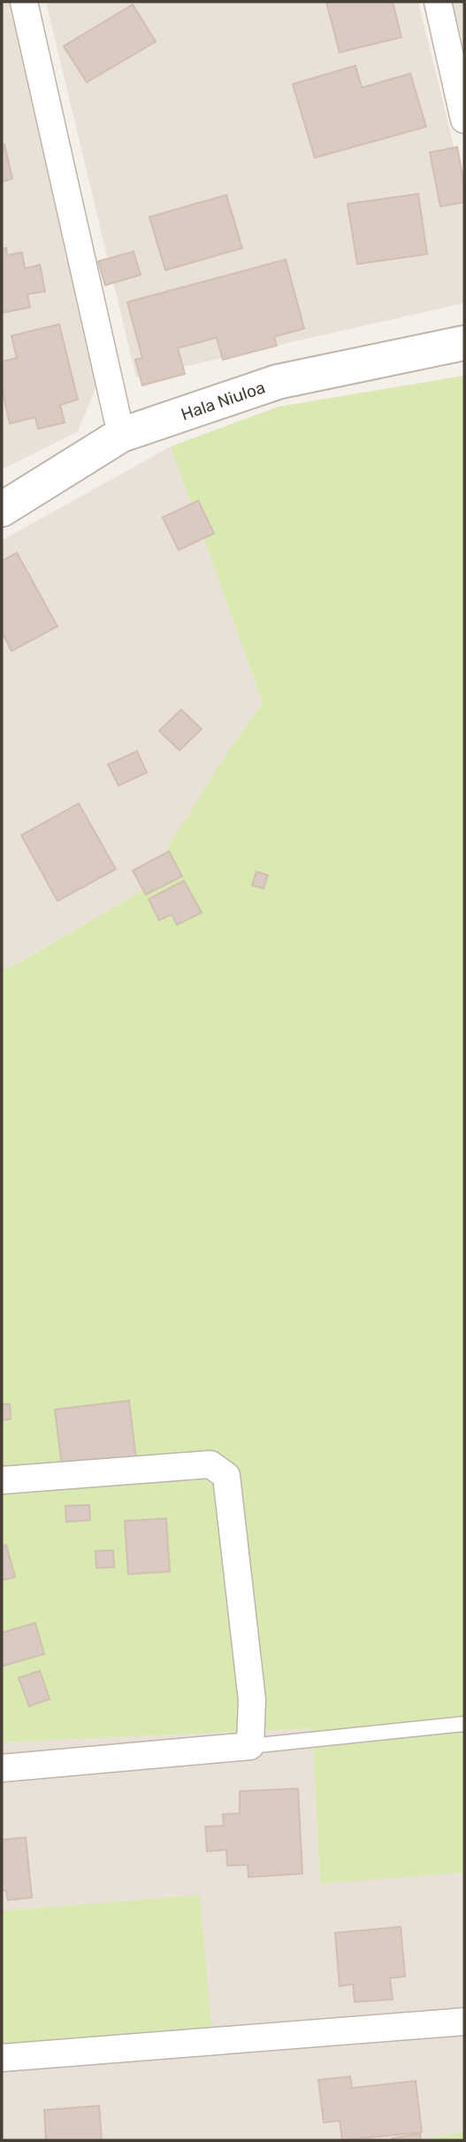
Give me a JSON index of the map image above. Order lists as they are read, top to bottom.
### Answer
{
  "streets": {
    "street": ["Hala Niuloa"]
  }
}
